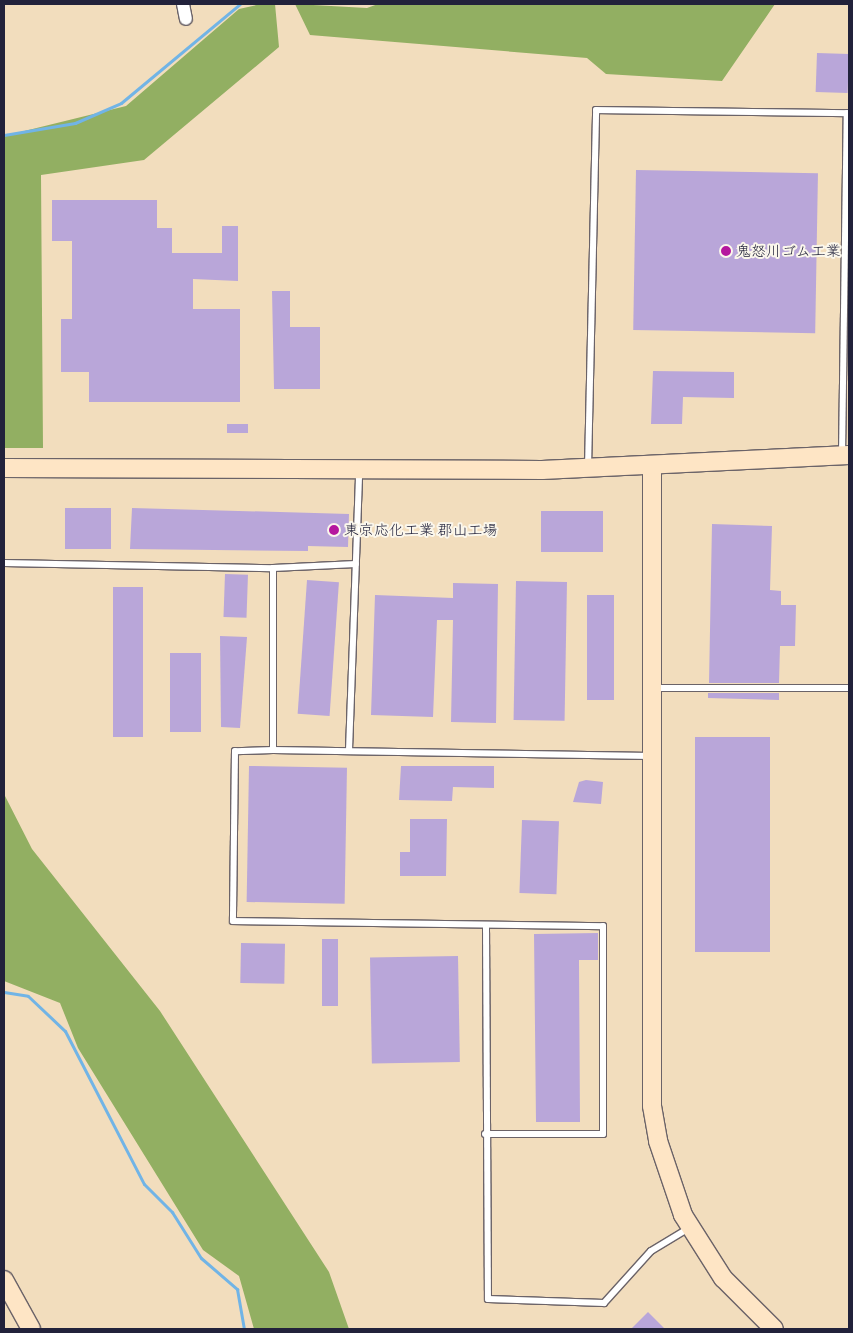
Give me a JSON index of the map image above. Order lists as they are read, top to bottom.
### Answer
{
  "places": ["鬼怒川ゴム工業", "東京応化工業 郡山工場"]
}
